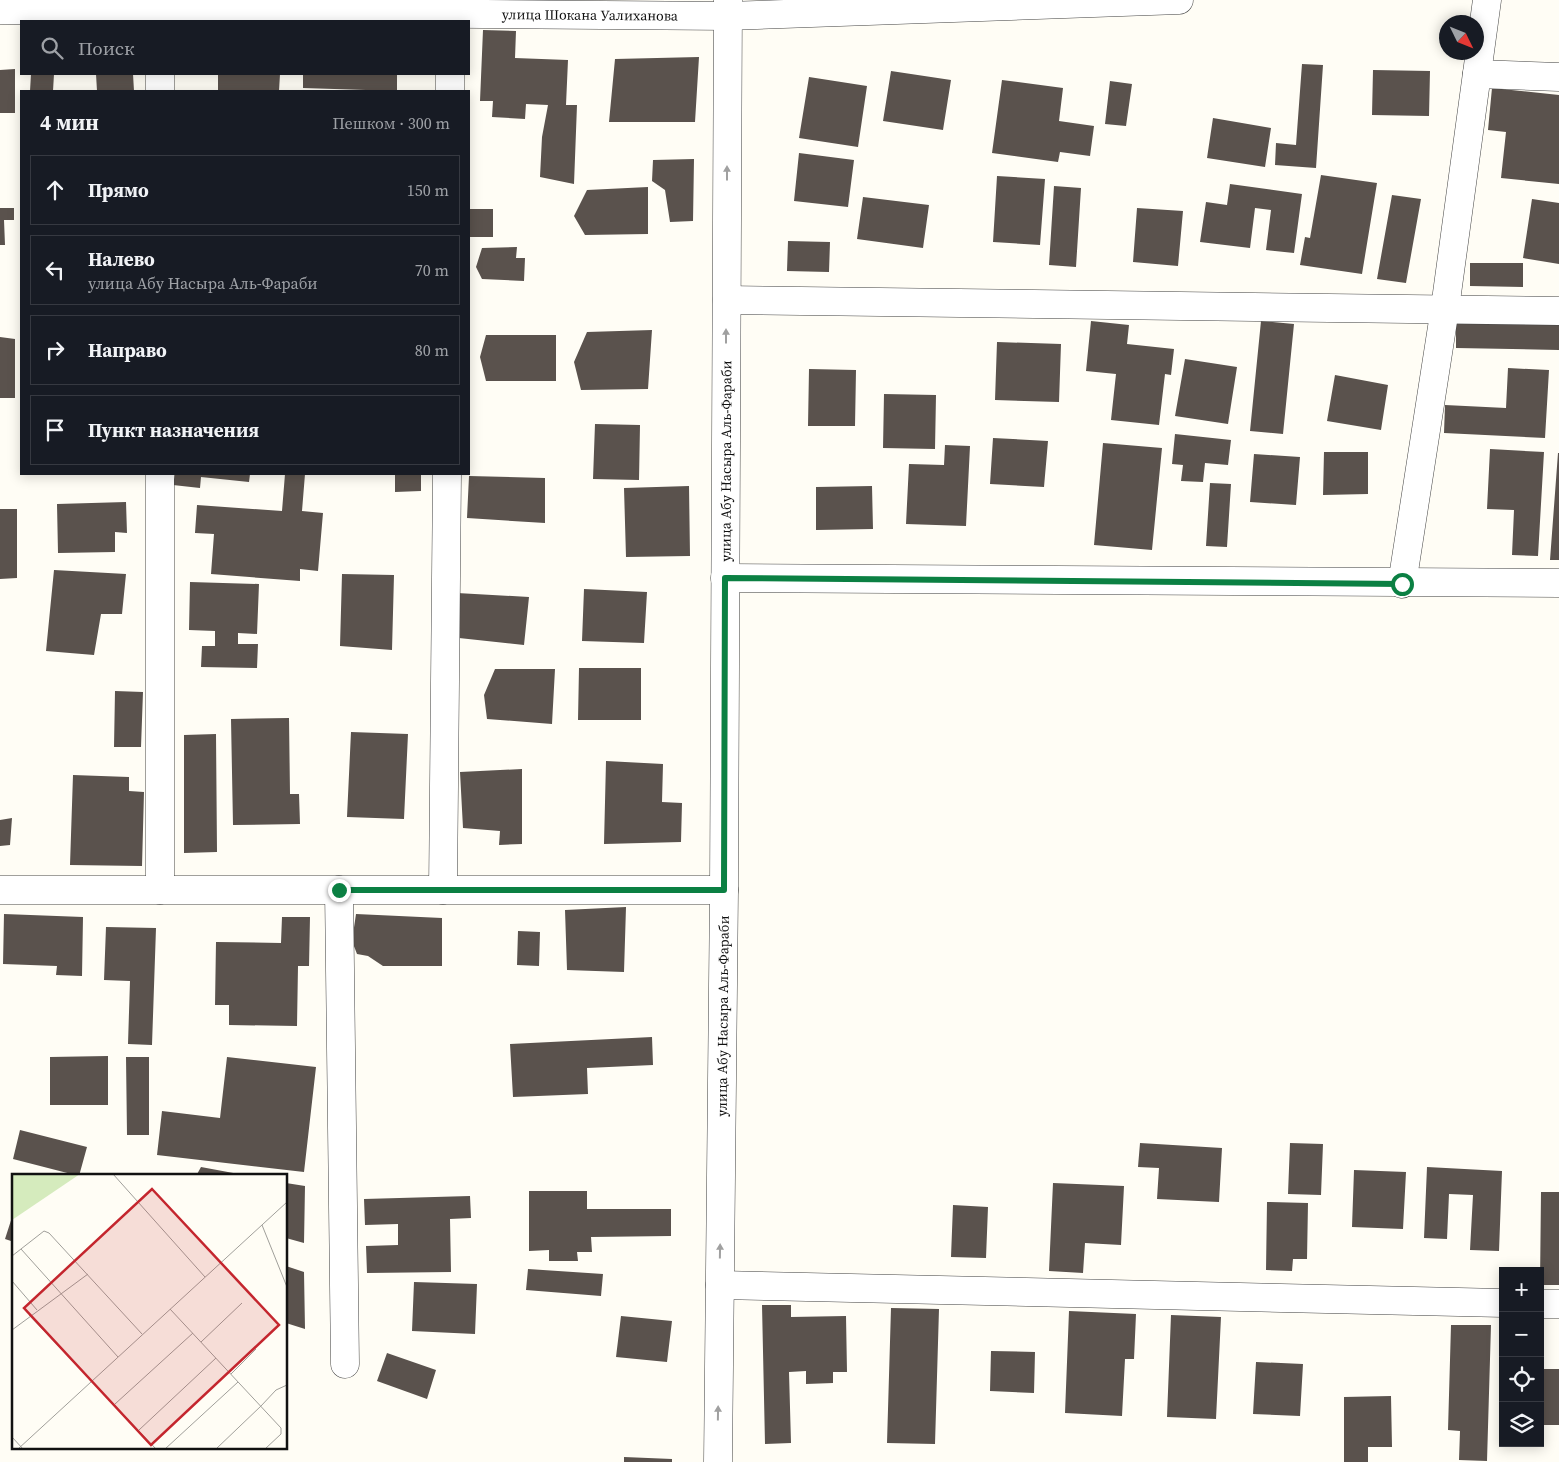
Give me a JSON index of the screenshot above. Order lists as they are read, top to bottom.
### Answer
{
  "streets": {
    "street": ["улица Шокана Уалиханова", "улица Абу Насыра Аль-Фараби"]
  },
  "crossings": [
    ["улица Шокана Уалиханова", "улица Абу Насыра Аль-Фараби"]
  ],
  "one_way": ["улица Абу Насыра Аль-Фараби"],
  "north": "bottom right",
  "page": {
    "search": "Поиск",
    "heading": ["4 мин", "Пешком · 300 m"],
    "list": [
      ["Прямо", "150 m"],
      ["Налево", "улица Абу Насыра Аль-Фараби", "70 m"],
      ["Направо", "80 m"],
      "Пункт назначения"
    ],
    "map_buttons": ["+", "−"]
  }
}
